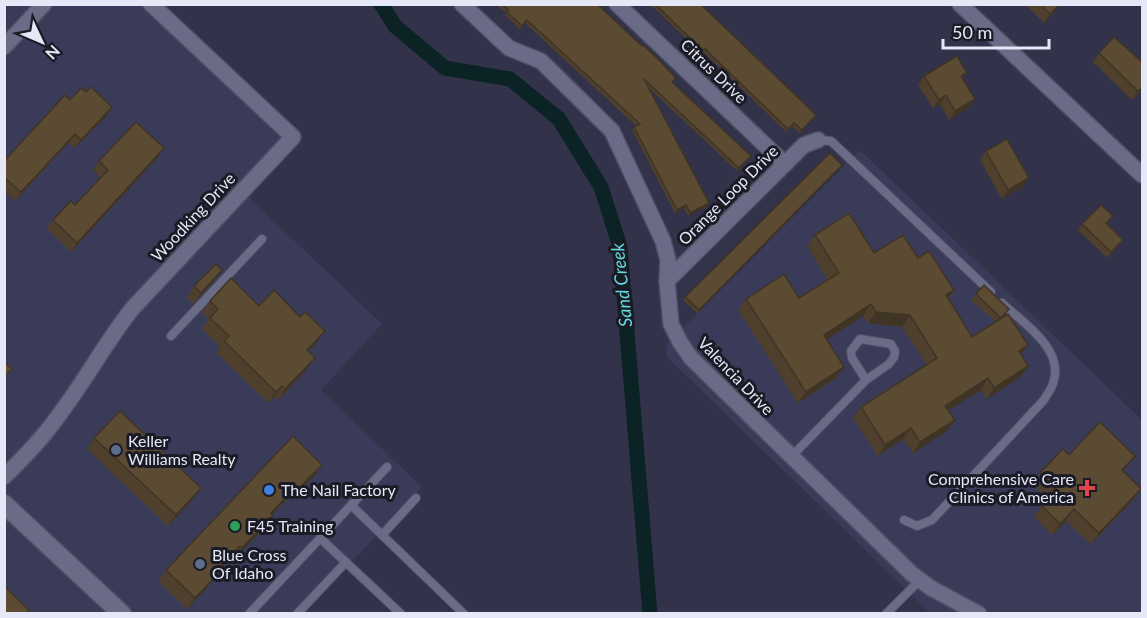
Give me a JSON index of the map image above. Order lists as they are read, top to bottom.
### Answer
{
  "streets": {
    "street": [
      "Citrus Drive",
      "Orange Loop Drive",
      "Woodking Drive",
      "Valencia Drive"
    ]
  },
  "crossings": [
    ["Citrus Drive", "Orange Loop Drive"],
    ["Orange Loop Drive", "Valencia Drive"]
  ],
  "water": ["Sand Creek"],
  "places": {
    "other": [
      "Keller Williams Realty",
      "The Nail Factory",
      "F45 Training",
      "Blue Cross Of Idaho"
    ],
    "health": ["Comprehensive Care Clinics of America"]
  },
  "scale_bar": "50 m",
  "north": "bottom right"
}
